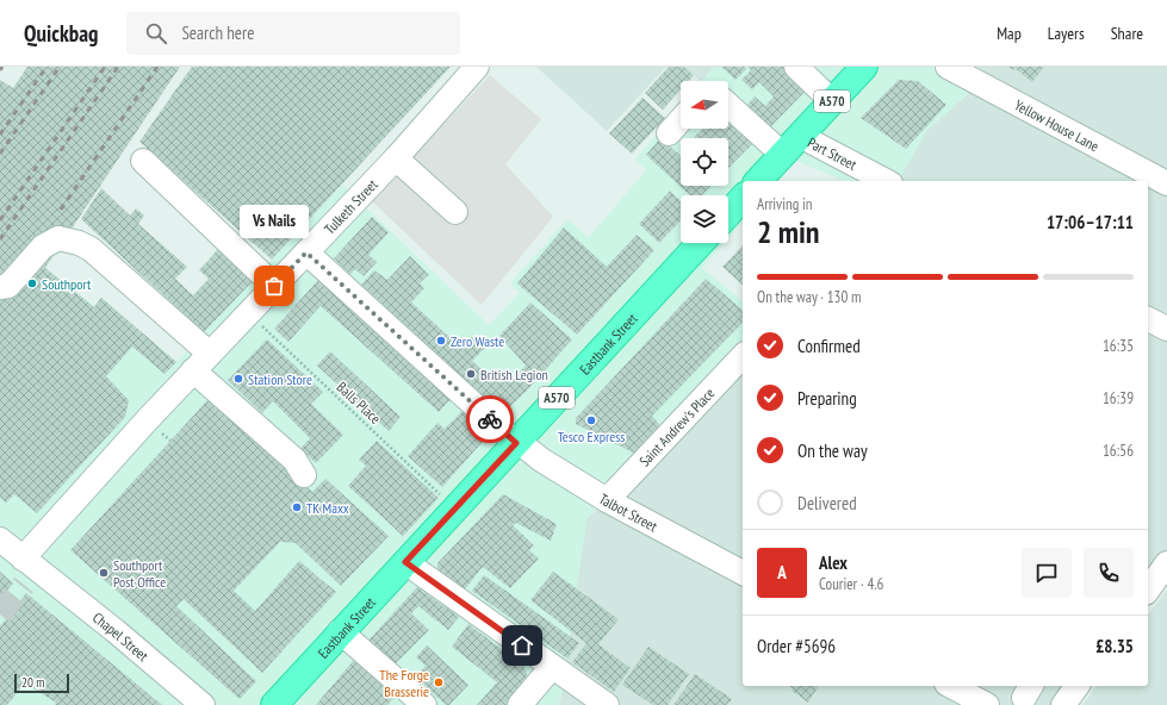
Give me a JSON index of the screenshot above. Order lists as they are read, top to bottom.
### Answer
{
  "streets": {
    "highway": ["A570", "Eastbank Street"],
    "street": [
      "Yellow House Lane",
      "Part Street",
      "Tulketh Street",
      "Saint Andrew's Place",
      "Talbot Street",
      "Chapel Street"
    ],
    "path": ["Balls Place"]
  },
  "crossings": [
    ["A570", "Part Street"],
    ["Tulketh Street", "Balls Place"],
    ["Tulketh Street", "Talbot Street"],
    ["Tulketh Street", "Chapel Street"],
    ["Eastbank Street", "Balls Place"],
    ["Eastbank Street", "Talbot Street"],
    ["Saint Andrew's Place", "Talbot Street"]
  ],
  "places": [
    "Southport",
    "Vs Nails",
    "Zero Waste",
    "British Legion",
    "Station Store",
    "Tesco Express",
    "TK Maxx",
    "Southport Post Office",
    "The Forge Brasserie"
  ],
  "scale_bar": "20 m",
  "north": "left",
  "page": {
    "header": "Quickbag",
    "search": "Search here",
    "nav": ["Map", "Layers", "Share"],
    "heading": ["2 min", "Arriving in", "17:06–17:11"],
    "panel": [
      "Alex",
      "Courier · 4.6",
      "Order #5696",
      "£8.35"
    ],
    "bubble": "Vs Nails",
    "bar": "On the way · 130 m",
    "list": [
      ["Confirmed", "16:35"],
      ["Preparing", "16:39"],
      ["On the way", "16:56"],
      "Delivered"
    ],
    "round": "A",
    "scale": "20 m"
  }
}
